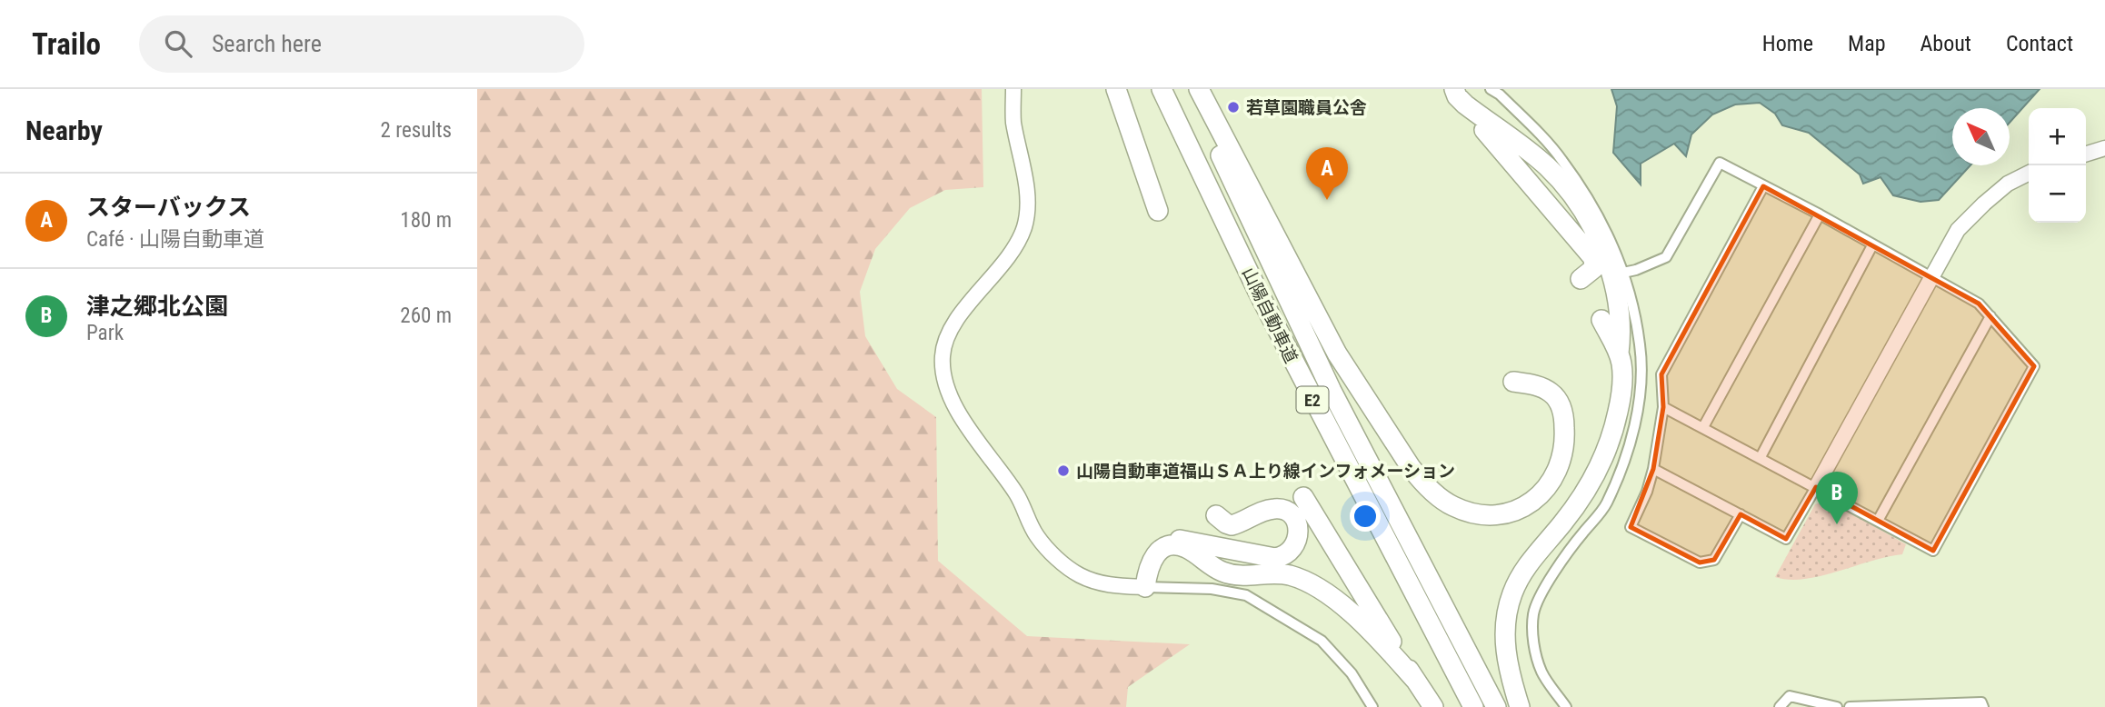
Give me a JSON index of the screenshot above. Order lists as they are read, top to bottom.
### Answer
{
  "streets": {
    "highway": ["山陽自動車道", "E2"]
  },
  "places": ["若草園職員公舎", "山陽自動車道福山ＳＡ上り線インフォメーション"],
  "north": "top left",
  "page": {
    "header": "Trailo",
    "search": "Search here",
    "nav": [
      "Home",
      "Map",
      "About",
      "Contact"
    ],
    "heading": ["Nearby", "2 results"],
    "map_buttons": ["+", "−"],
    "pins": ["A", "B"],
    "list": [
      {
        "mark": "A",
        "name": "スターバックス",
        "note": "Café · 山陽自動車道",
        "value": "180 m"
      },
      {
        "mark": "B",
        "name": "津之郷北公園",
        "note": "Park",
        "value": "260 m"
      }
    ]
  }
}
